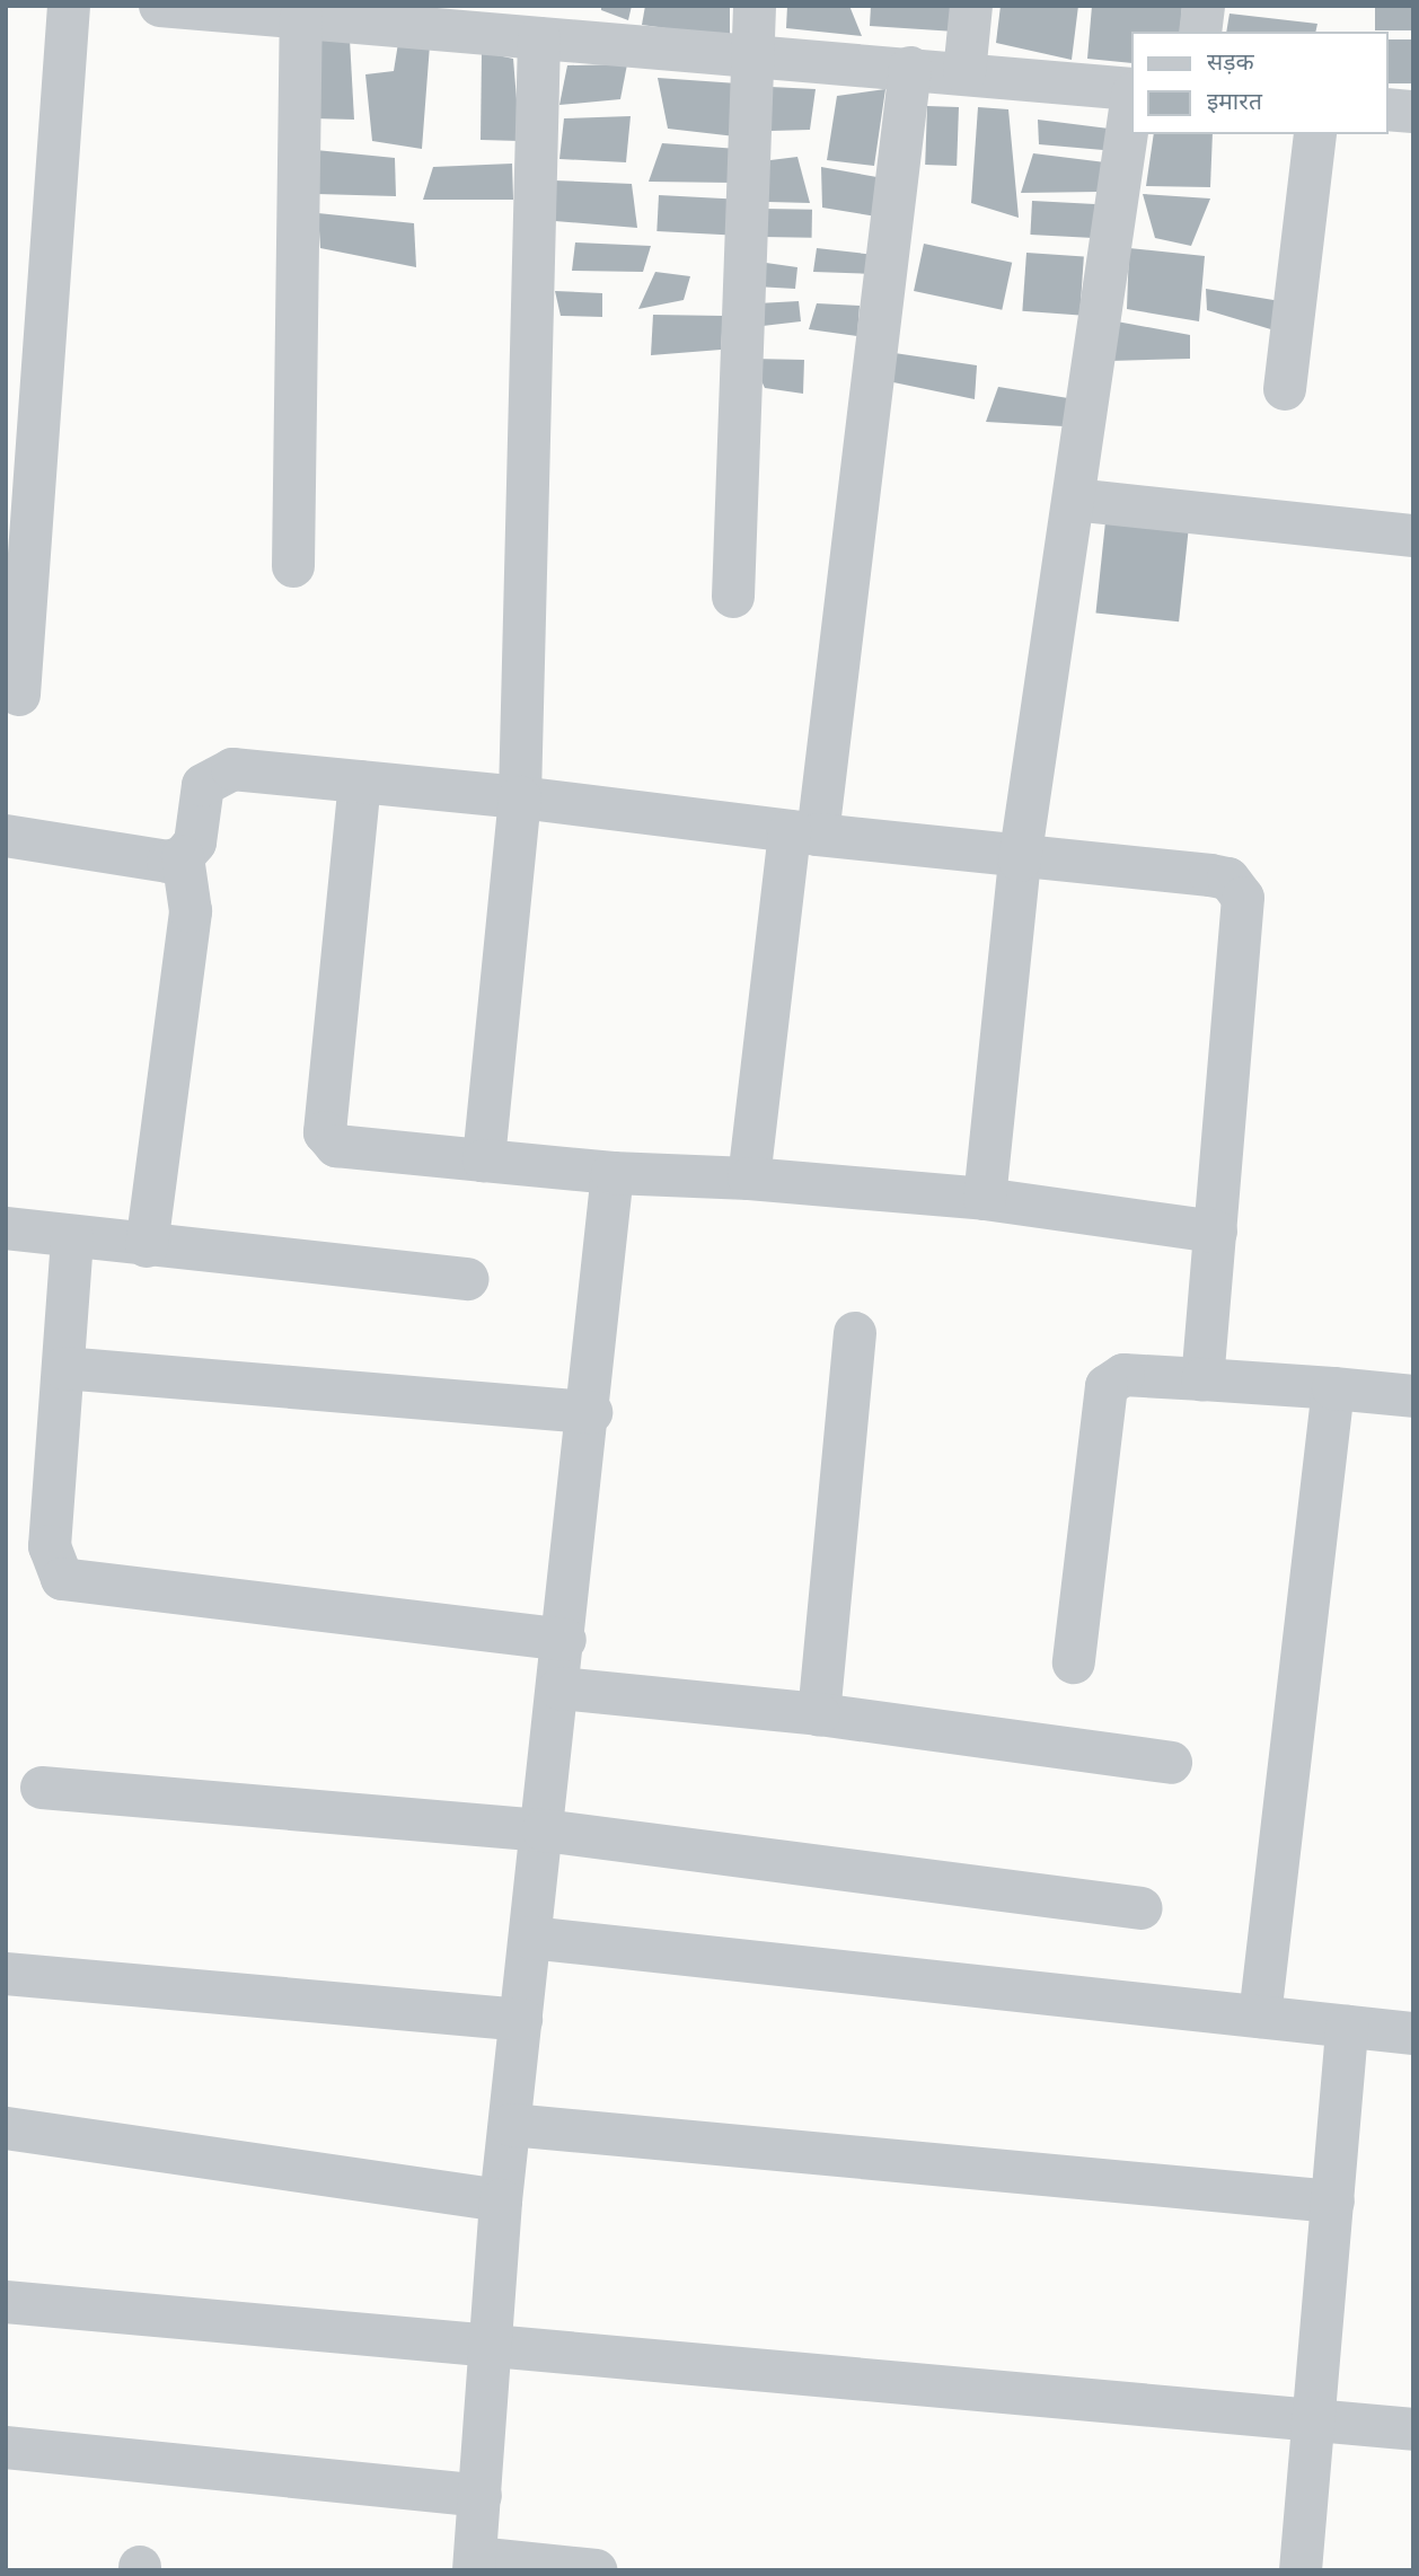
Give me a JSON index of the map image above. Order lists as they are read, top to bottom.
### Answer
{
  "legend": ["सड़क", "इमारत"]
}
